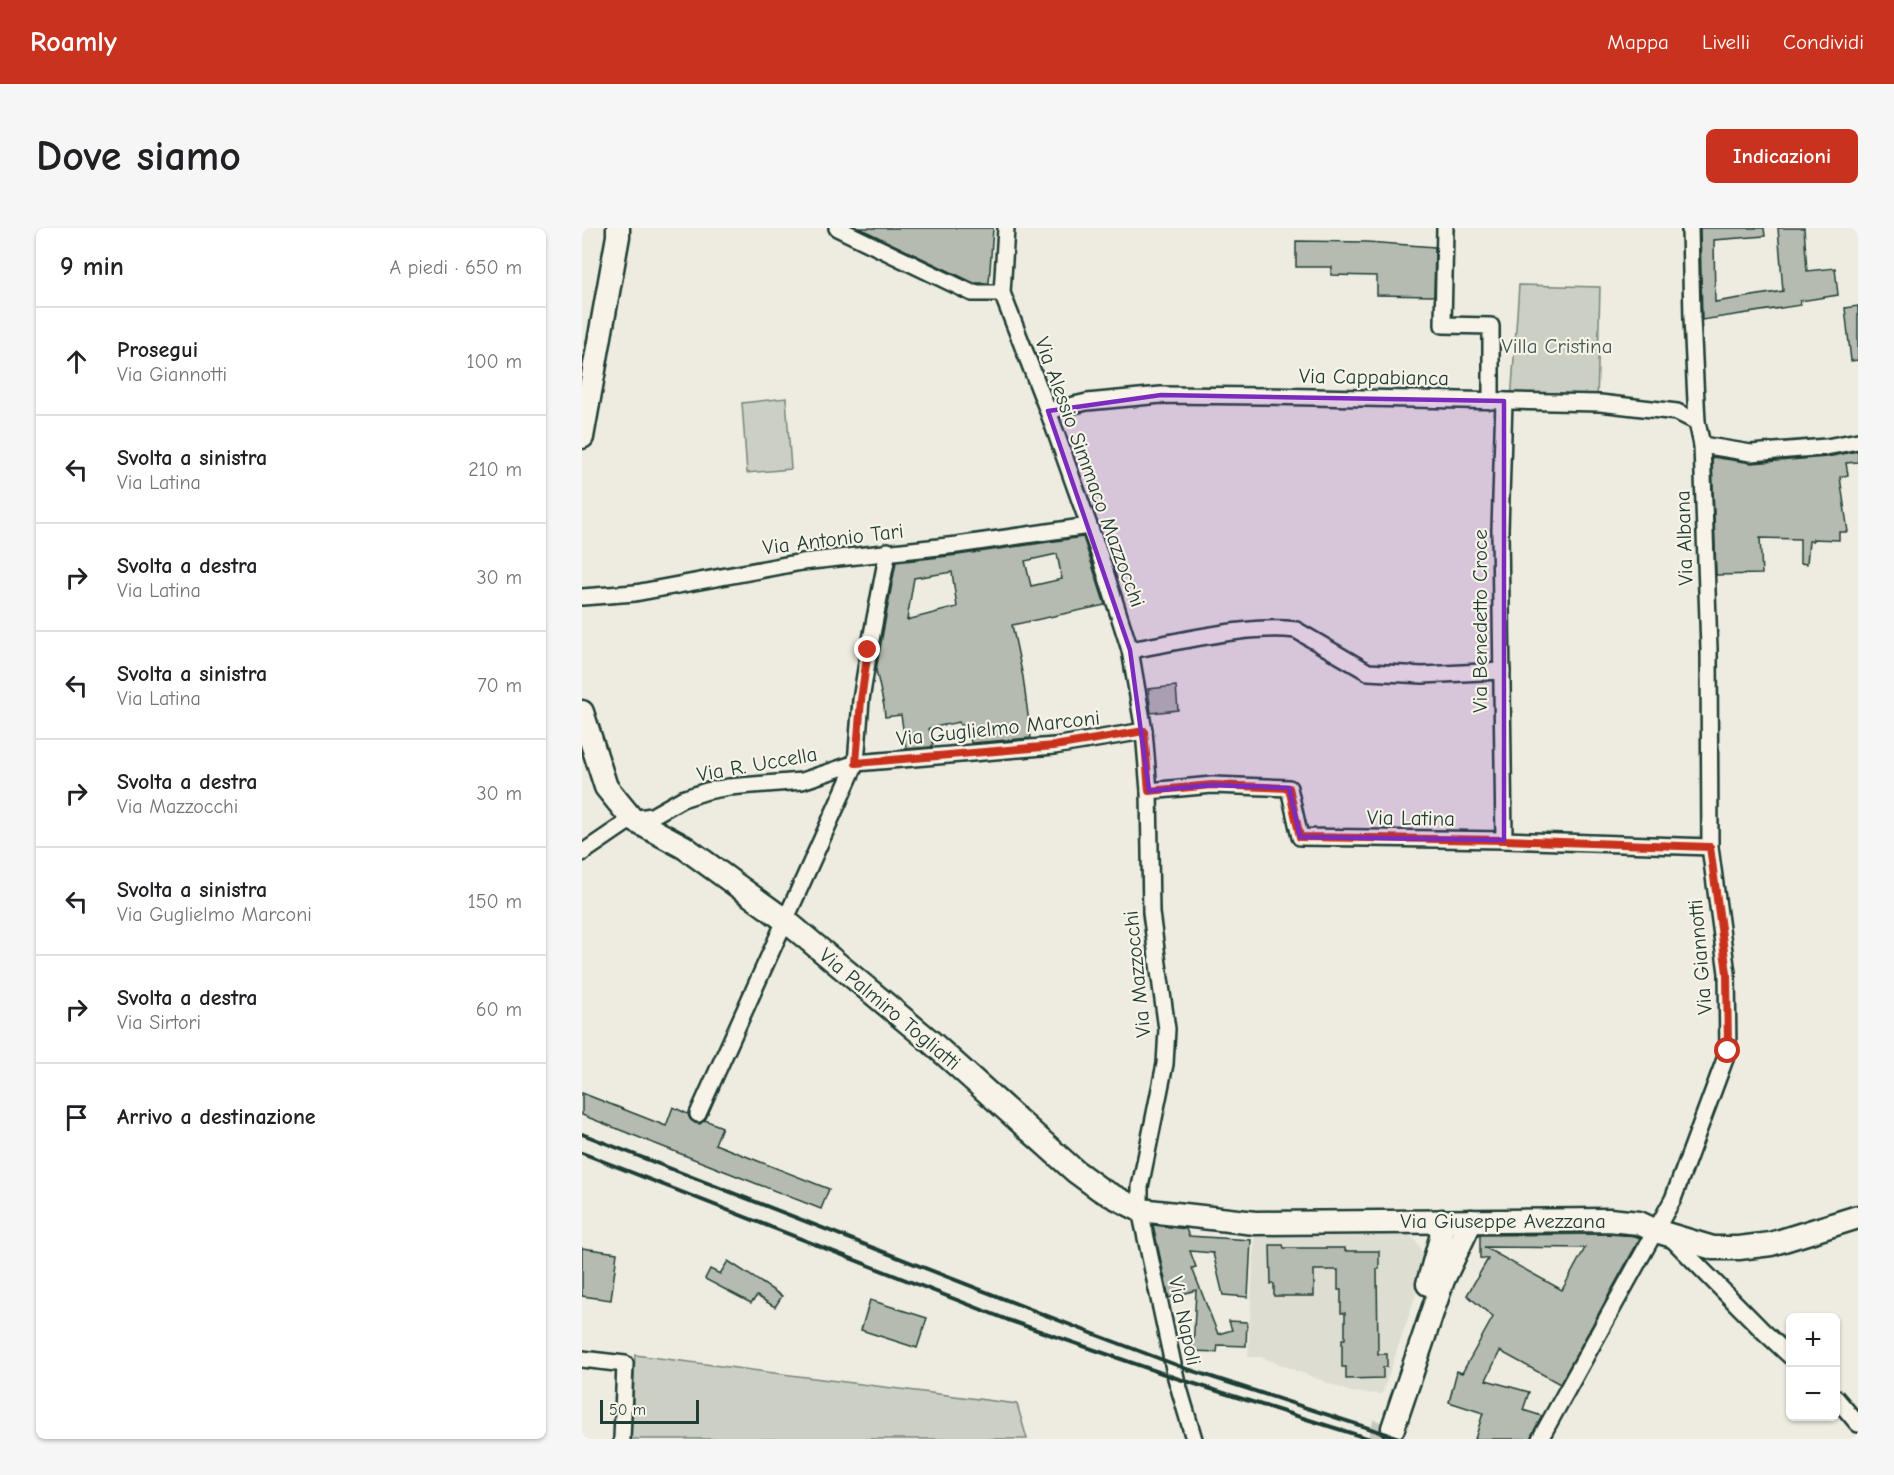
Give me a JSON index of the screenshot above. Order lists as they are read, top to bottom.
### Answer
{
  "streets": {
    "street": [
      "Via Cappabianca",
      "Via Alessio Simmaco Mazzocchi",
      "Via Albana",
      "Via Antonio Tari",
      "Via Benedetto Croce",
      "Via Guglielmo Marconi",
      "Via R. Uccella",
      "Via Latina",
      "Via Giannotti",
      "Via Mazzocchi",
      "Via Palmiro Togliatti",
      "Via Giuseppe Avezzana",
      "Via Napoli"
    ]
  },
  "crossings": [
    ["Via Cappabianca", "Via Alessio Simmaco Mazzocchi"],
    ["Via Cappabianca", "Via Albana"],
    ["Via Cappabianca", "Via Benedetto Croce"],
    ["Via Alessio Simmaco Mazzocchi", "Via Antonio Tari"],
    ["Via Alessio Simmaco Mazzocchi", "Via Guglielmo Marconi"],
    ["Via Alessio Simmaco Mazzocchi", "Via Mazzocchi"],
    ["Via Albana", "Via Latina"],
    ["Via Albana", "Via Giannotti"],
    ["Via Benedetto Croce", "Via Latina"],
    ["Via Guglielmo Marconi", "Via R. Uccella"],
    ["Via Guglielmo Marconi", "Via Mazzocchi"],
    ["Via R. Uccella", "Via Palmiro Togliatti"],
    ["Via Latina", "Via Giannotti"],
    ["Via Latina", "Via Mazzocchi"],
    ["Via Giannotti", "Via Giuseppe Avezzana"],
    ["Via Mazzocchi", "Via Palmiro Togliatti"],
    ["Via Mazzocchi", "Via Giuseppe Avezzana"],
    ["Via Mazzocchi", "Via Napoli"],
    ["Via Palmiro Togliatti", "Via Giuseppe Avezzana"],
    ["Via Palmiro Togliatti", "Via Napoli"],
    ["Via Giuseppe Avezzana", "Via Napoli"]
  ],
  "parks": ["Villa Cristina"],
  "scale_bar": "50 m",
  "page": {
    "header": "Roamly",
    "nav": ["Mappa", "Livelli", "Condividi"],
    "buttons": "Indicazioni",
    "title": "Dove siamo",
    "heading": ["9 min", "A piedi · 650 m"],
    "list": [
      ["Prosegui", "Via Giannotti", "100 m"],
      ["Svolta a sinistra", "Via Latina", "210 m"],
      ["Svolta a destra", "Via Latina", "30 m"],
      ["Svolta a sinistra", "Via Latina", "70 m"],
      ["Svolta a destra", "Via Mazzocchi", "30 m"],
      ["Svolta a sinistra", "Via Guglielmo Marconi", "150 m"],
      ["Svolta a destra", "Via Sirtori", "60 m"],
      "Arrivo a destinazione"
    ],
    "map_buttons": ["+", "−"],
    "scale": "50 m"
  }
}
